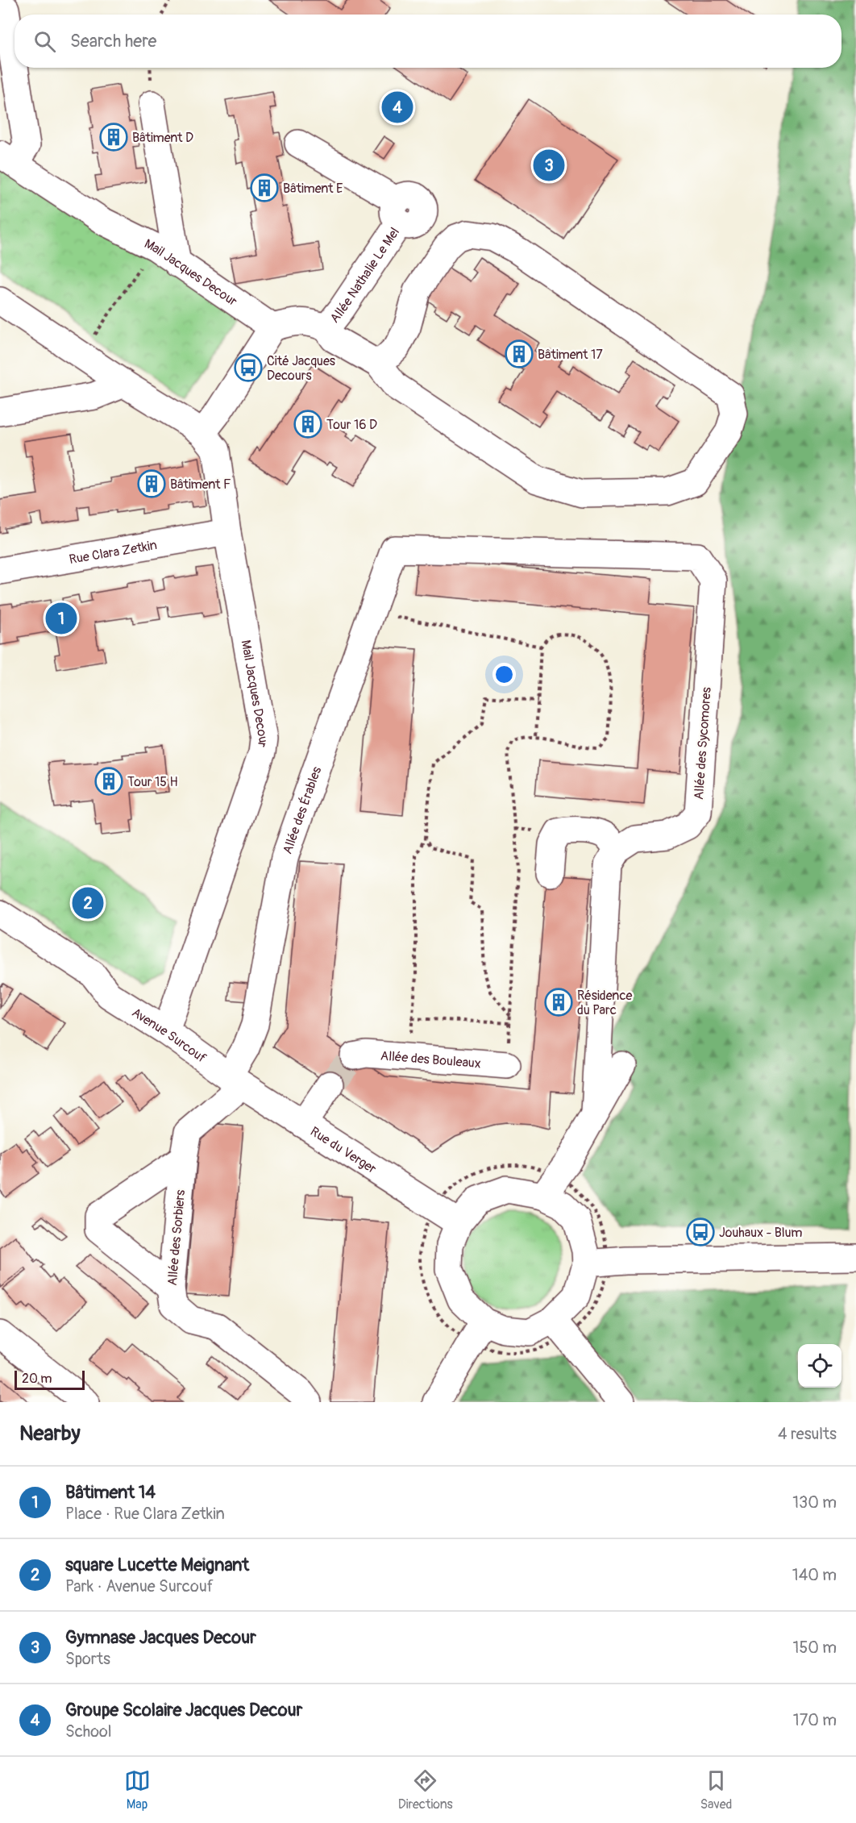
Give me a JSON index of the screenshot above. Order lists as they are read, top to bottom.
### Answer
{
  "streets": {
    "main road": [
      "Mail Jacques Decour",
      "Allée Nathalie Le Mel",
      "Rue Clara Zetkin",
      "Allée des Sycomores",
      "Allée des Érables",
      "Avenue Surcouf",
      "Allée des Bouleaux",
      "Rue du Verger",
      "Allée des Sorbiers"
    ]
  },
  "crossings": [
    ["Mail Jacques Decour", "Allée Nathalie Le Mel"],
    ["Mail Jacques Decour", "Rue Clara Zetkin"],
    ["Mail Jacques Decour", "Avenue Surcouf"],
    ["Allée des Sycomores", "Allée des Érables"],
    ["Allée des Érables", "Avenue Surcouf"],
    ["Allée des Érables", "Rue du Verger"],
    ["Allée des Érables", "Allée des Sorbiers"],
    ["Avenue Surcouf", "Rue du Verger"],
    ["Avenue Surcouf", "Allée des Sorbiers"],
    ["Rue du Verger", "Allée des Sorbiers"]
  ],
  "places": {
    "building": [
      "Bâtiment D",
      "Bâtiment E",
      "Bâtiment 17",
      "Tour 16 D",
      "Bâtiment F",
      "Tour 15 H",
      "Résidence du Parc"
    ],
    "bus stop": ["Cité Jacques Decours", "Jouhaux - Blum"]
  },
  "scale_bar": "20 m",
  "page": {
    "search": "Search here",
    "pins": [
      "4",
      "3",
      "1",
      "2"
    ],
    "scale": "20 m",
    "heading": ["Nearby", "4 results"],
    "list": [
      {
        "mark": "1",
        "name": "Bâtiment 14",
        "note": "Place · Rue Clara Zetkin",
        "value": "130 m"
      },
      {
        "mark": "2",
        "name": "square Lucette Meignant",
        "note": "Park · Avenue Surcouf",
        "value": "140 m"
      },
      {
        "mark": "3",
        "name": "Gymnase Jacques Decour",
        "note": "Sports",
        "value": "150 m"
      },
      {
        "mark": "4",
        "name": "Groupe Scolaire Jacques Decour",
        "note": "School",
        "value": "170 m"
      }
    ],
    "nav": ["Map", "Directions", "Saved"]
  }
}
